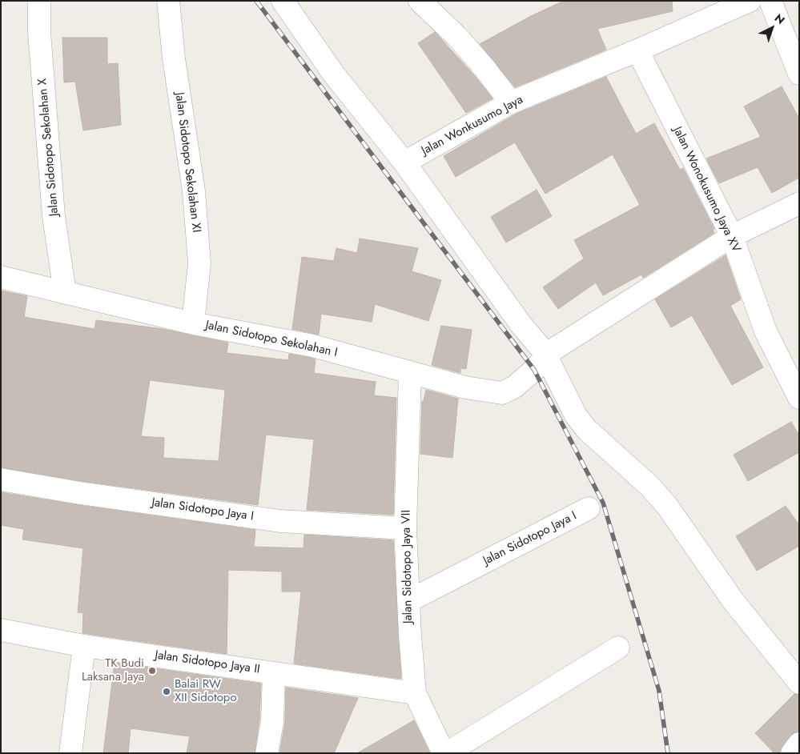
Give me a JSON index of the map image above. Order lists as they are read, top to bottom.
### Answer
{
  "streets": {
    "street": [
      "Jalan Wonkusumo Jaya",
      "Jalan Sidotopo Sekolahan X",
      "Jalan Sidotopo Sekolahan XI",
      "Jalan Wonokusumo Jaya XV",
      "Jalan Sidotopo Sekolahan I",
      "Jalan Sidotopo Jaya I",
      "Jalan Sidotopo Jaya VII",
      "Jalan Sidotopo Jaya II"
    ]
  },
  "crossings": [
    ["Jalan Wonkusumo Jaya", "Jalan Wonokusumo Jaya XV"],
    ["Jalan Sidotopo Sekolahan X", "Jalan Sidotopo Sekolahan I"],
    ["Jalan Sidotopo Sekolahan XI", "Jalan Sidotopo Sekolahan I"],
    ["Jalan Wonokusumo Jaya XV", "Jalan Sidotopo Sekolahan I"],
    ["Jalan Sidotopo Sekolahan I", "Jalan Sidotopo Jaya VII"],
    ["Jalan Sidotopo Jaya I", "Jalan Sidotopo Jaya VII"],
    ["Jalan Sidotopo Jaya VII", "Jalan Sidotopo Jaya II"]
  ],
  "places": ["TK Budi Laksana Jaya", "Balai RW XII Sidotopo"],
  "north": "top right"
}
